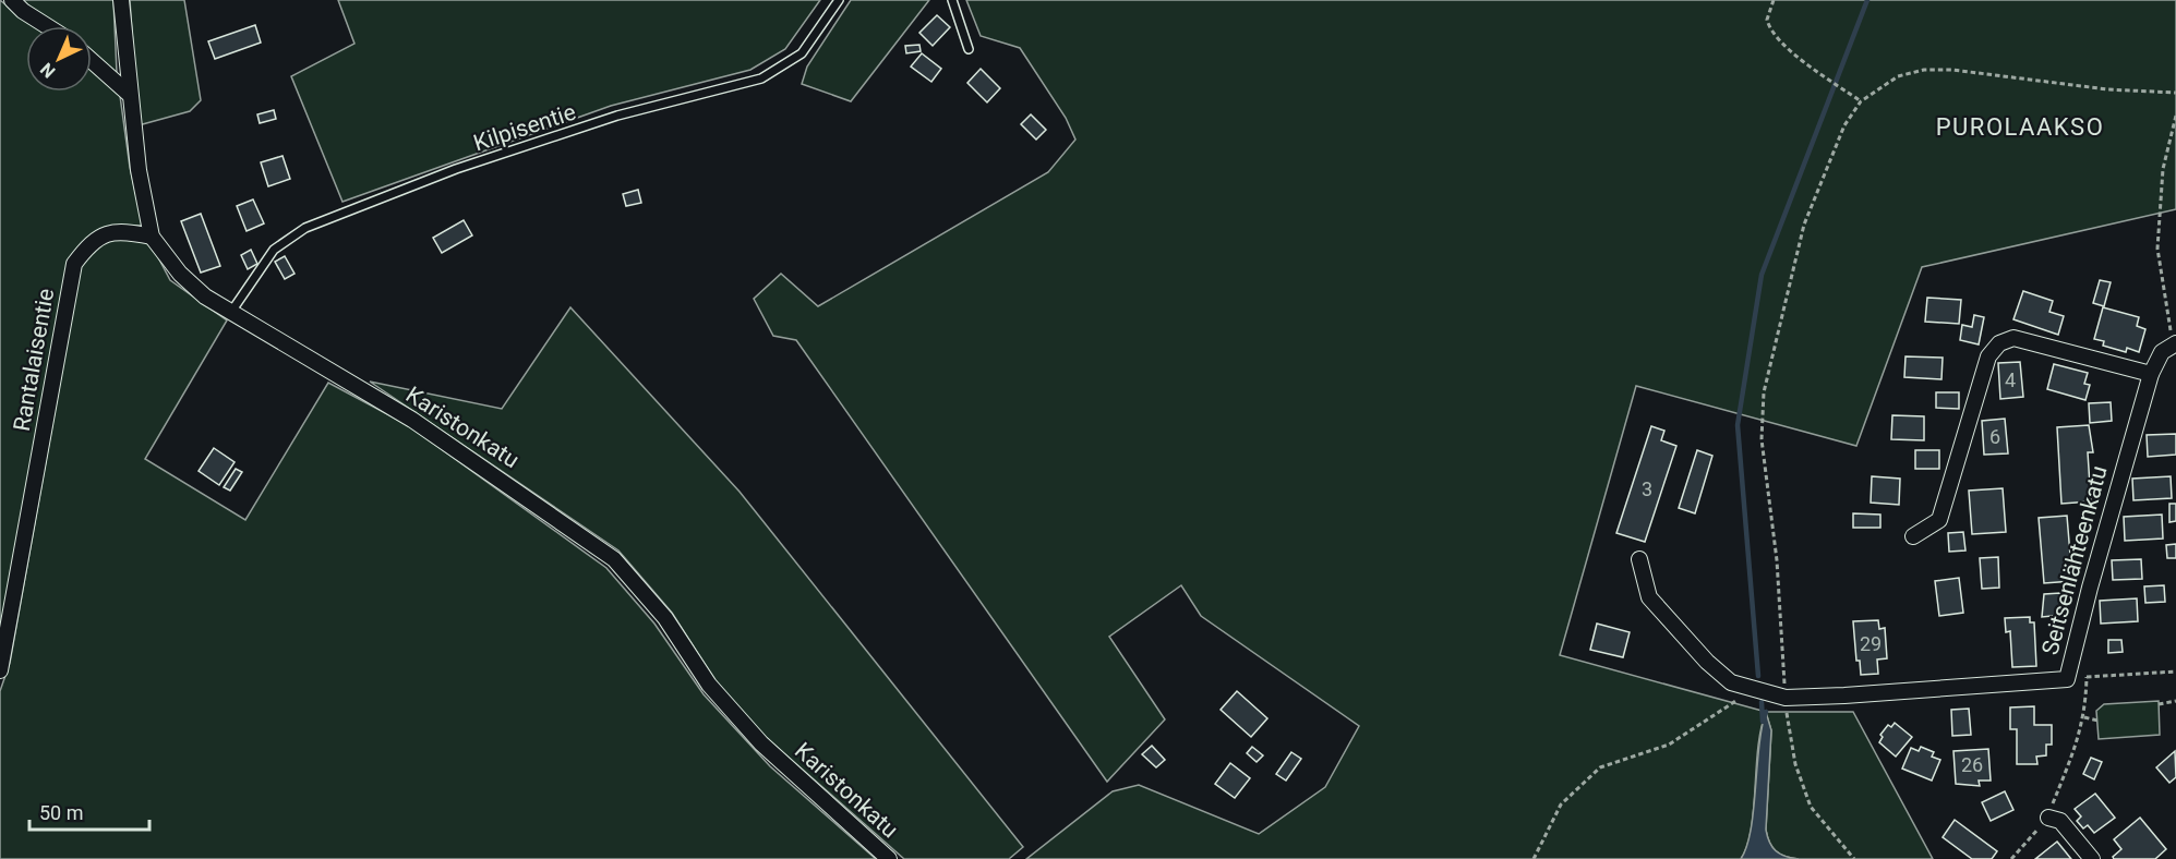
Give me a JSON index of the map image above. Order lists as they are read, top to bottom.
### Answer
{
  "streets": {
    "street": ["Rantalaisentie", "Karistonkatu", "Seitsenlähteenkatu"],
    "lane": ["Kilpisentie"]
  },
  "crossings": [
    ["Kilpisentie", "Karistonkatu"],
    ["Rantalaisentie", "Karistonkatu"]
  ],
  "districts": ["PUROLAAKSO"],
  "house_numbers": [
    "4",
    "6",
    "3",
    "29",
    "26"
  ],
  "scale_bar": "50 m",
  "north": "bottom left"
}
